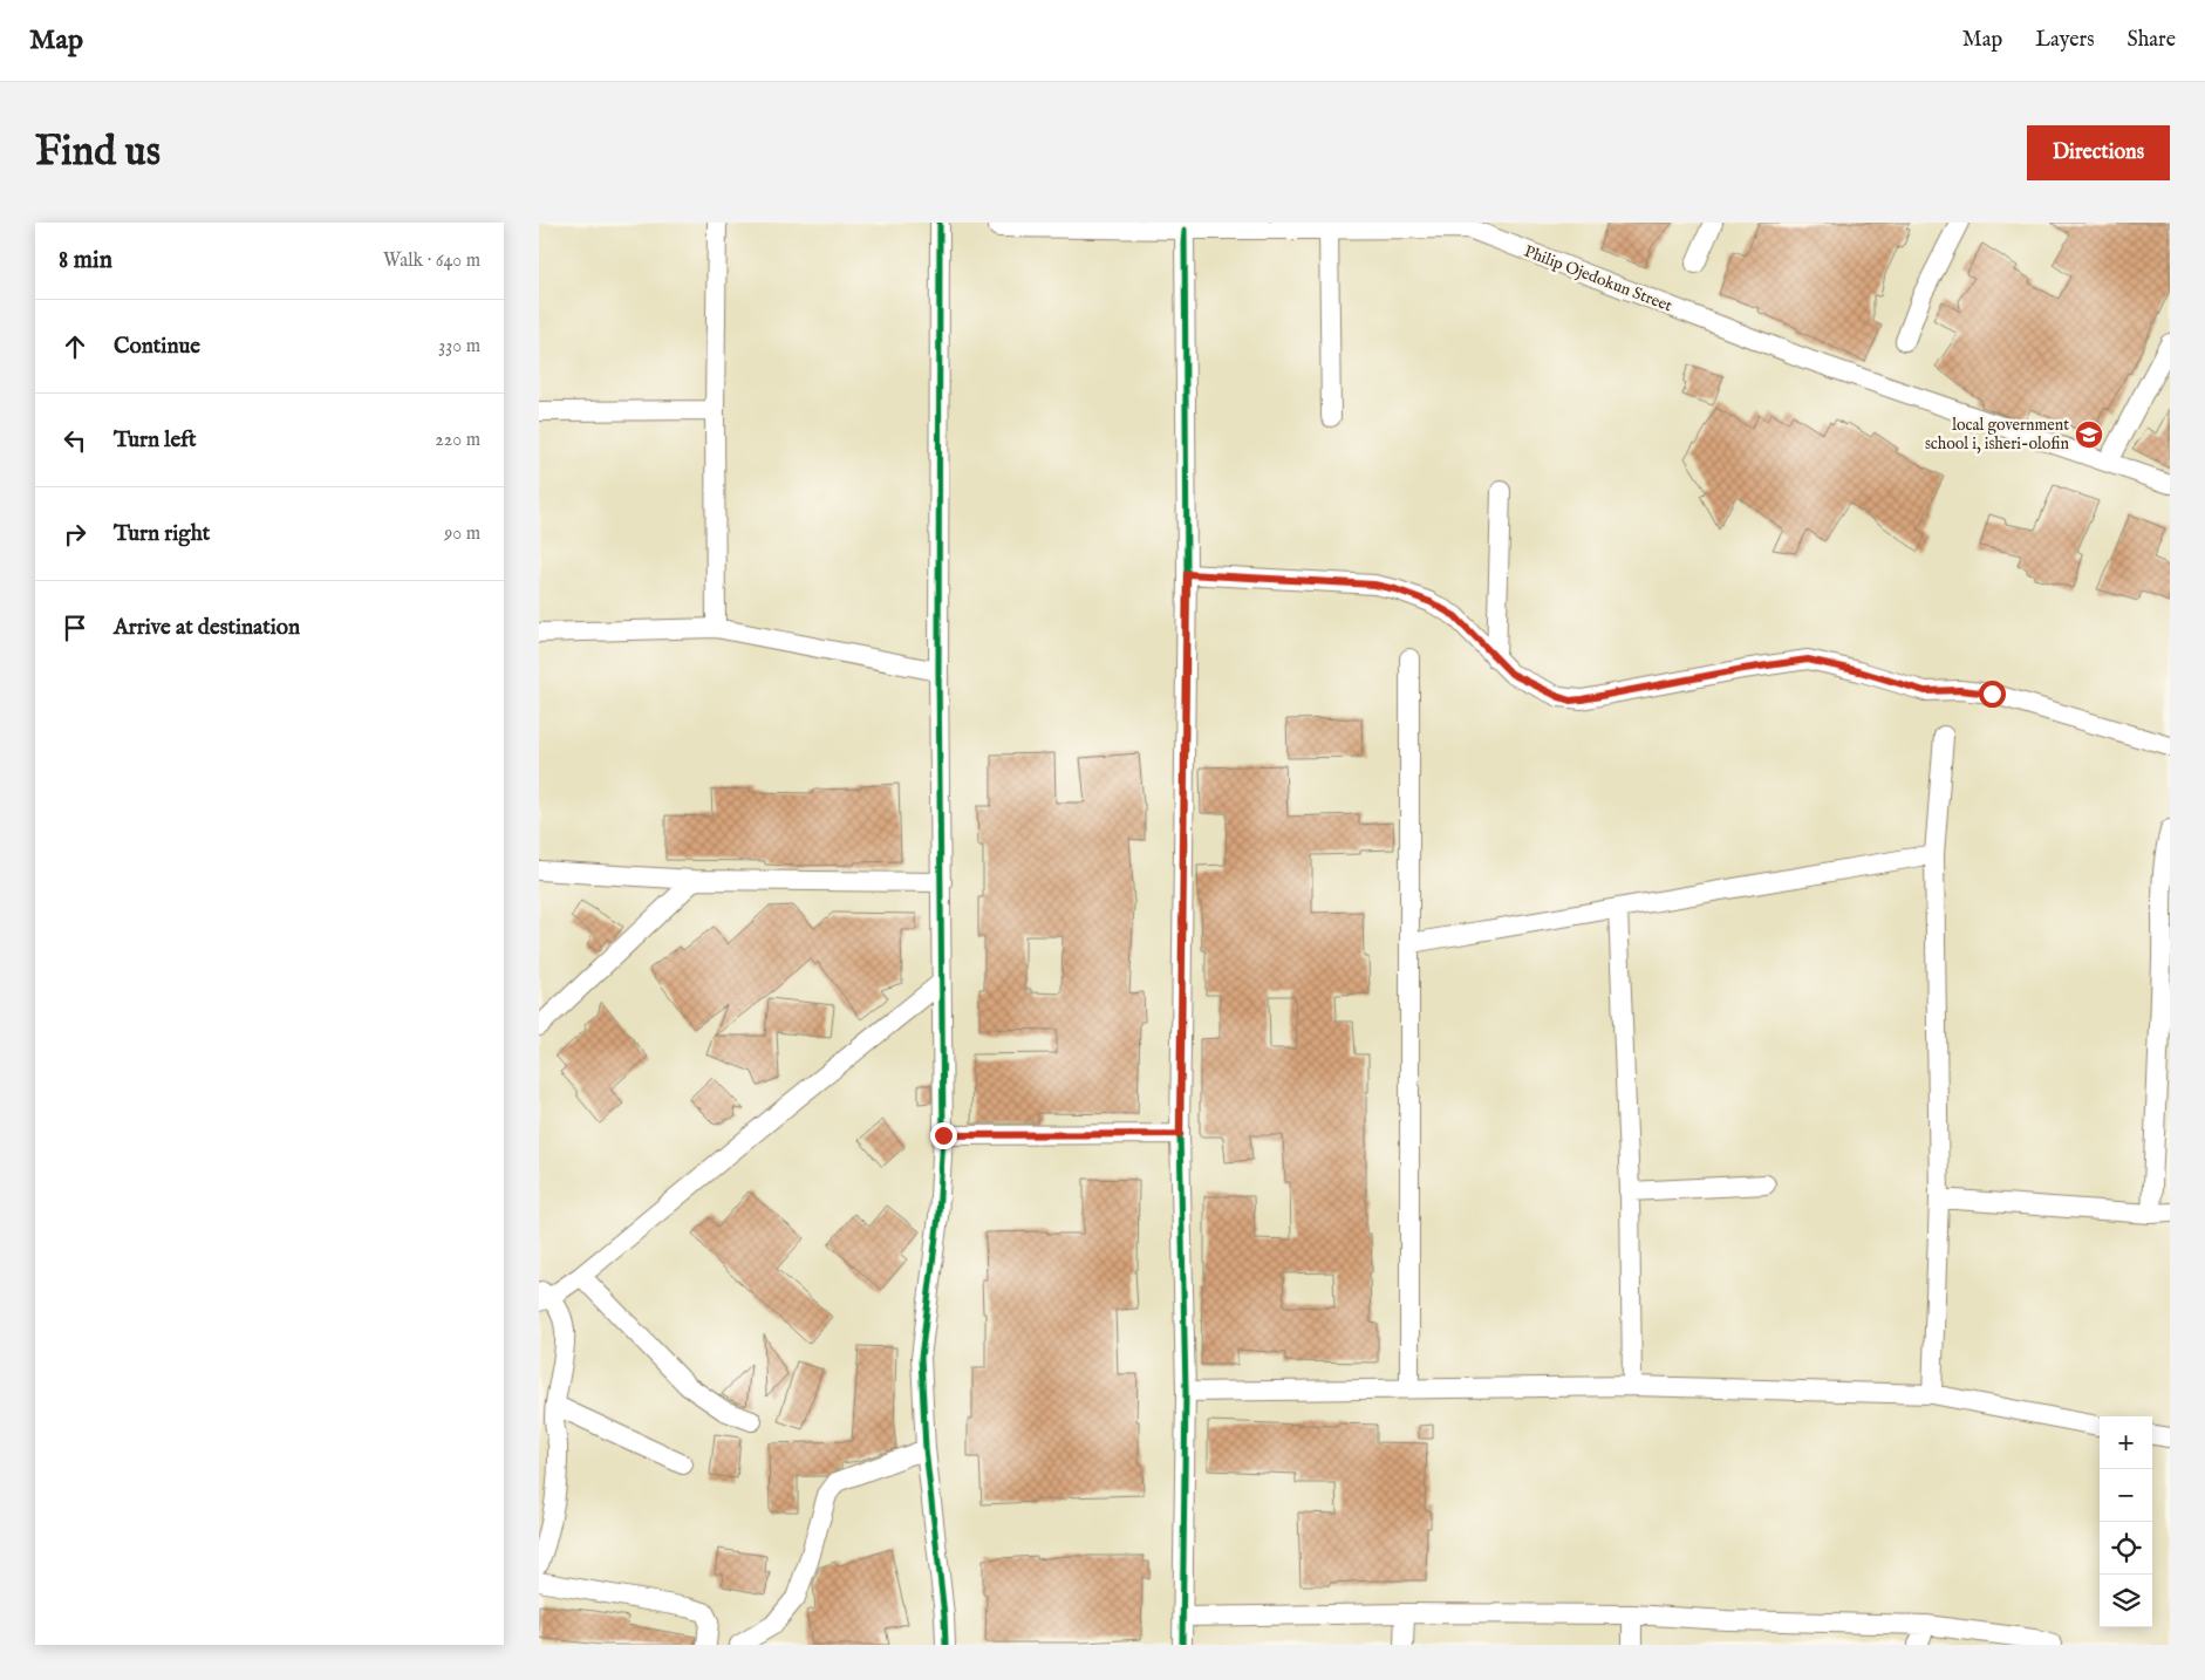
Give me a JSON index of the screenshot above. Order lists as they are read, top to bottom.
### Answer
{
  "streets": {
    "street": ["Philip Ojedokun Street"]
  },
  "places": {
    "school or university": ["local government school i, isheri-olofin"]
  },
  "page": {
    "header": "Map",
    "nav": ["Map", "Layers", "Share"],
    "buttons": "Directions",
    "title": "Find us",
    "heading": ["8 min", "Walk · 640 m"],
    "list": [
      ["Continue", "330 m"],
      ["Turn left", "220 m"],
      ["Turn right", "90 m"],
      "Arrive at destination"
    ],
    "map_buttons": ["+", "−"]
  }
}
